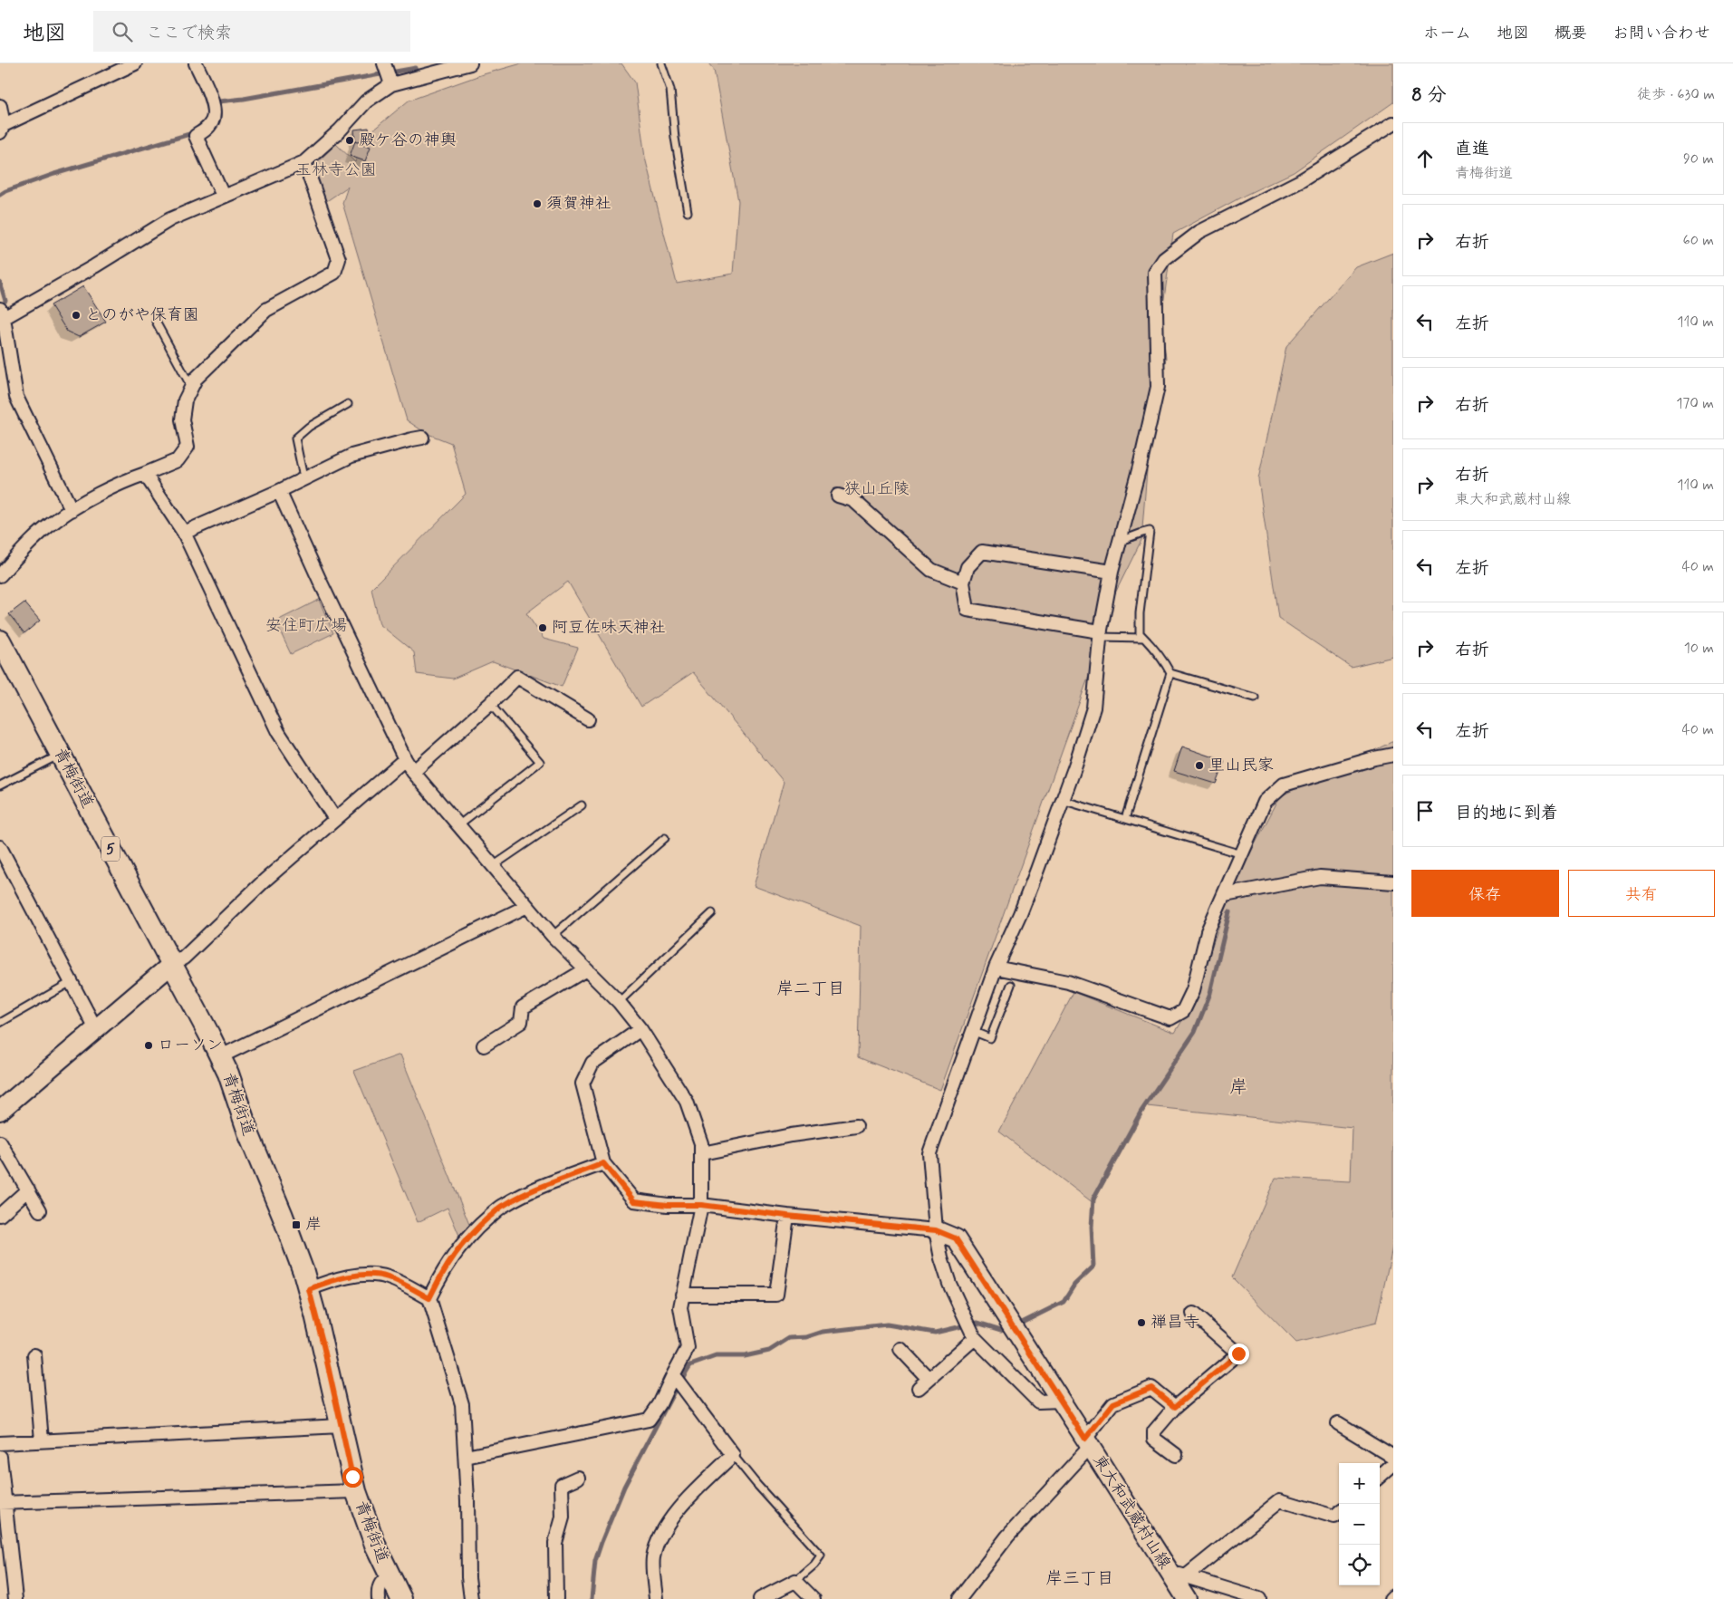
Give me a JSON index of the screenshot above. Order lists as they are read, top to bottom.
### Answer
{
  "streets": {
    "main road": ["青梅街道", "5"],
    "street": ["東大和武蔵村山線"]
  },
  "districts": ["岸二丁目", "岸", "岸三丁目"],
  "parks": ["玉林寺公園", "狭山丘陵", "安住町広場"],
  "places": {
    "other": [
      "殿ケ谷の神輿",
      "須賀神社",
      "とのがや保育園",
      "阿豆佐味天神社",
      "里山民家",
      "ローソン",
      "禅昌寺"
    ],
    "transit": ["岸"]
  },
  "page": {
    "header": "地図",
    "search": "ここで検索",
    "nav": [
      "ホーム",
      "地図",
      "概要",
      "お問い合わせ"
    ],
    "heading": ["8 分", "徒歩 · 630 m"],
    "list": [
      ["直進", "青梅街道", "90 m"],
      ["右折", "60 m"],
      ["左折", "110 m"],
      ["右折", "170 m"],
      ["右折", "東大和武蔵村山線", "110 m"],
      ["左折", "40 m"],
      ["右折", "10 m"],
      ["左折", "40 m"],
      "目的地に到着"
    ],
    "buttons": ["保存", "共有"],
    "map_buttons": ["+", "−"]
  }
}
